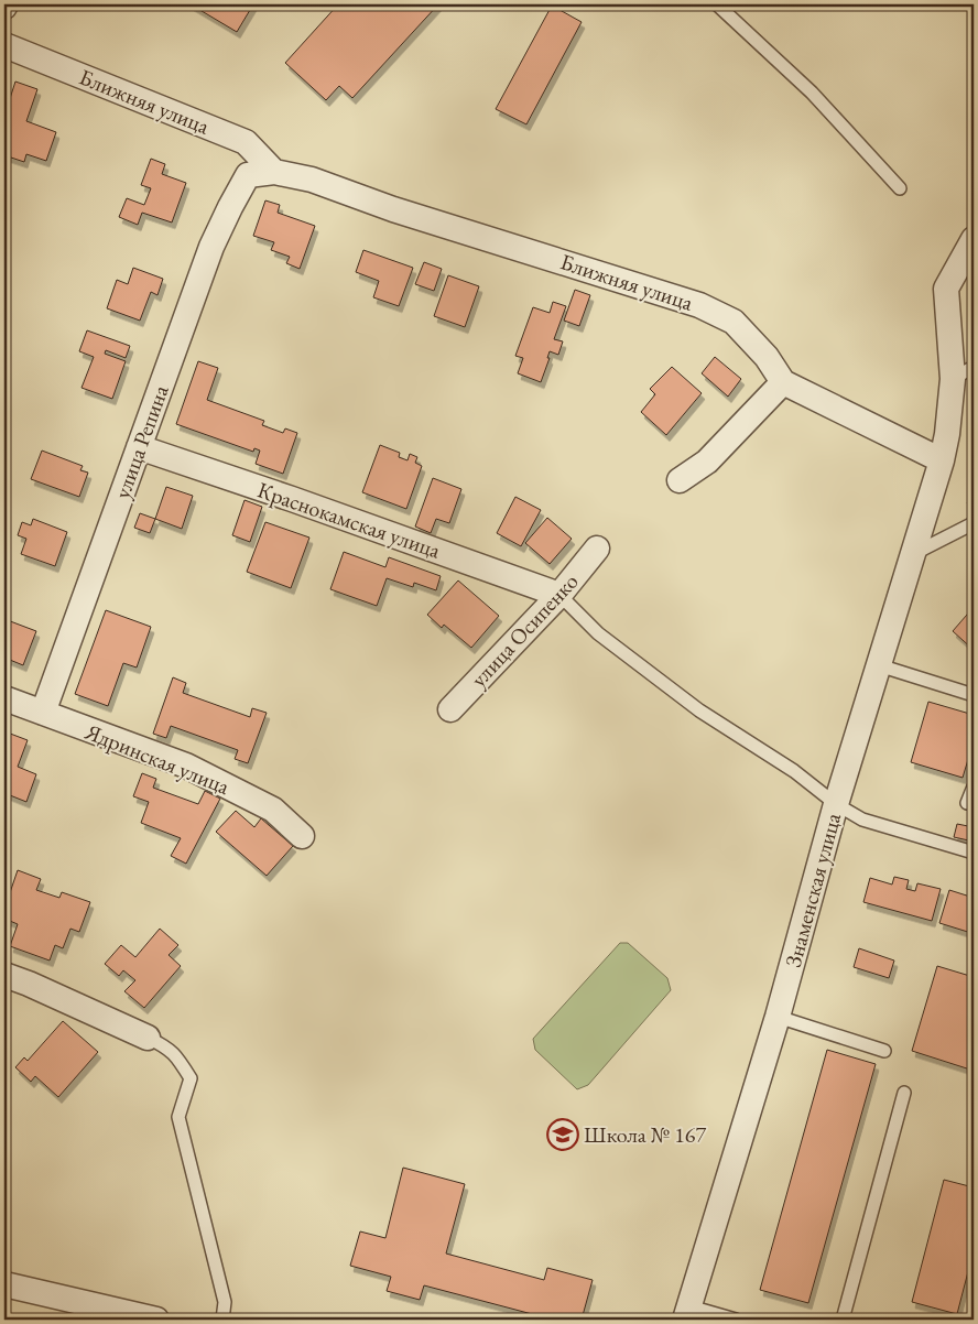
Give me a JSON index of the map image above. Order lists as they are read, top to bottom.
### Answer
{
  "streets": {
    "street": [
      "Ближняя улица",
      "улица Репина",
      "Краснокамская улица",
      "улица Осипенко",
      "Ядринская улица",
      "Знаменская улица"
    ]
  },
  "crossings": [
    ["Ближняя улица", "улица Репина"],
    ["улица Репина", "Краснокамская улица"],
    ["улица Репина", "Ядринская улица"],
    ["Краснокамская улица", "улица Осипенко"]
  ],
  "places": {
    "school or university": ["Школа № 167"]
  }
}
